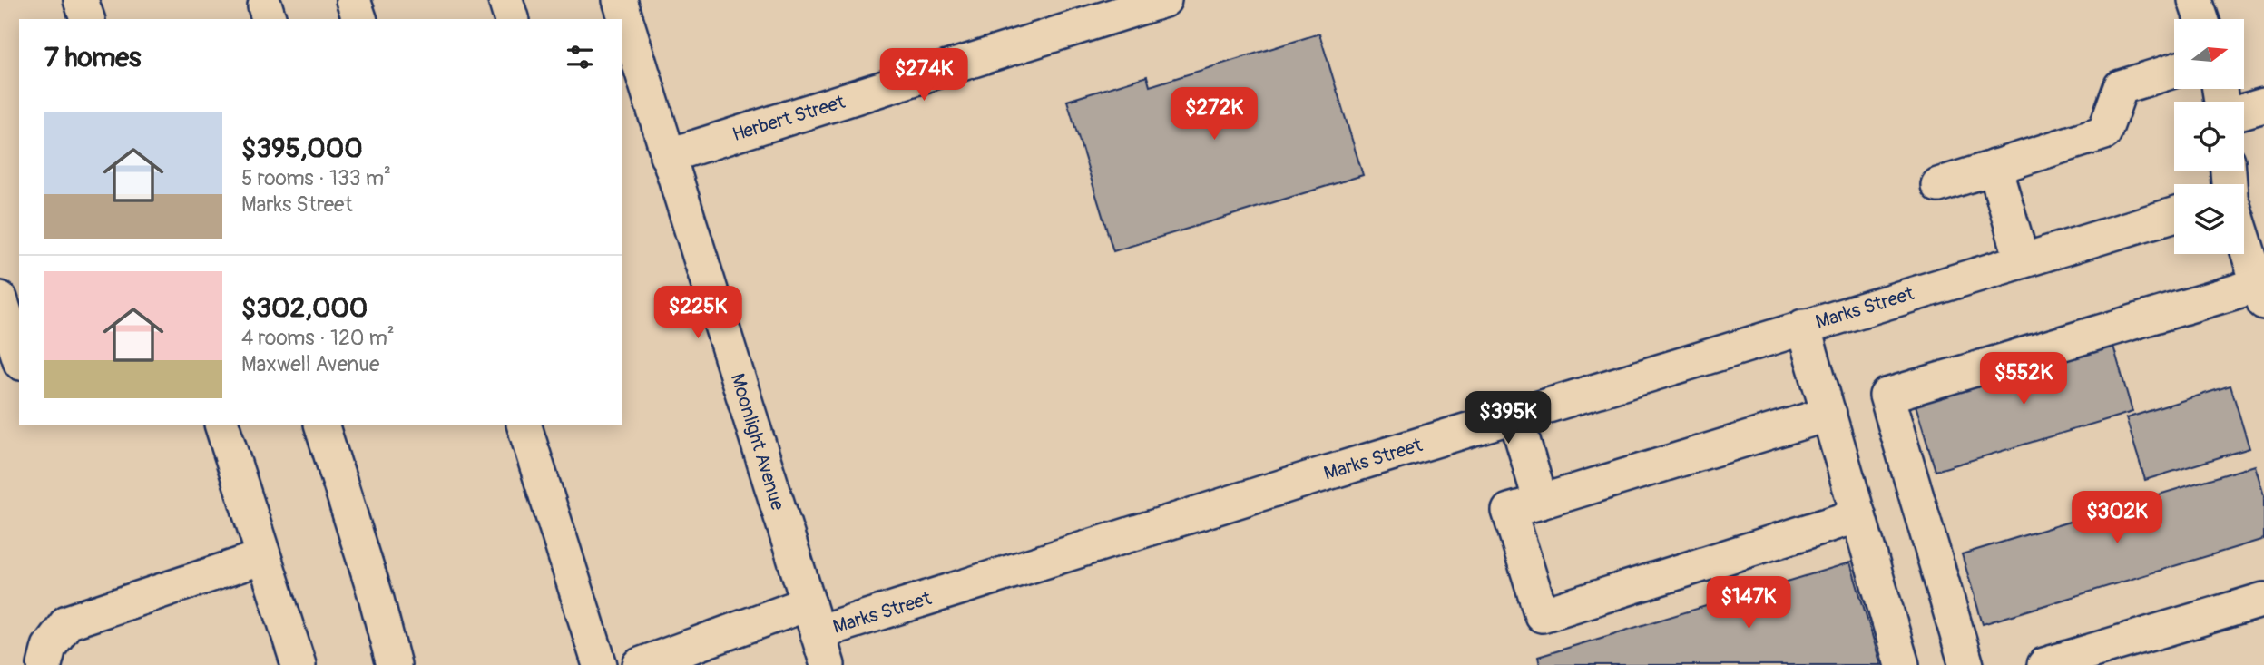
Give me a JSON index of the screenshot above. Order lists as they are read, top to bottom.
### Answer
{
  "streets": {
    "street": ["Herbert Street", "Marks Street", "Moonlight Avenue"]
  },
  "crossings": [
    ["Herbert Street", "Moonlight Avenue"],
    ["Marks Street", "Moonlight Avenue"]
  ],
  "north": "right",
  "page": {
    "heading": "7 homes",
    "price": [
      "$274K",
      "$272K",
      "$225K",
      "$552K",
      "$395K",
      "$302K",
      "$147K"
    ],
    "list": [
      {
        "name": "$395,000",
        "note": "5 rooms · 133 m² · Marks Street"
      },
      {
        "name": "$302,000",
        "note": "4 rooms · 120 m² · Maxwell Avenue"
      }
    ]
  }
}
